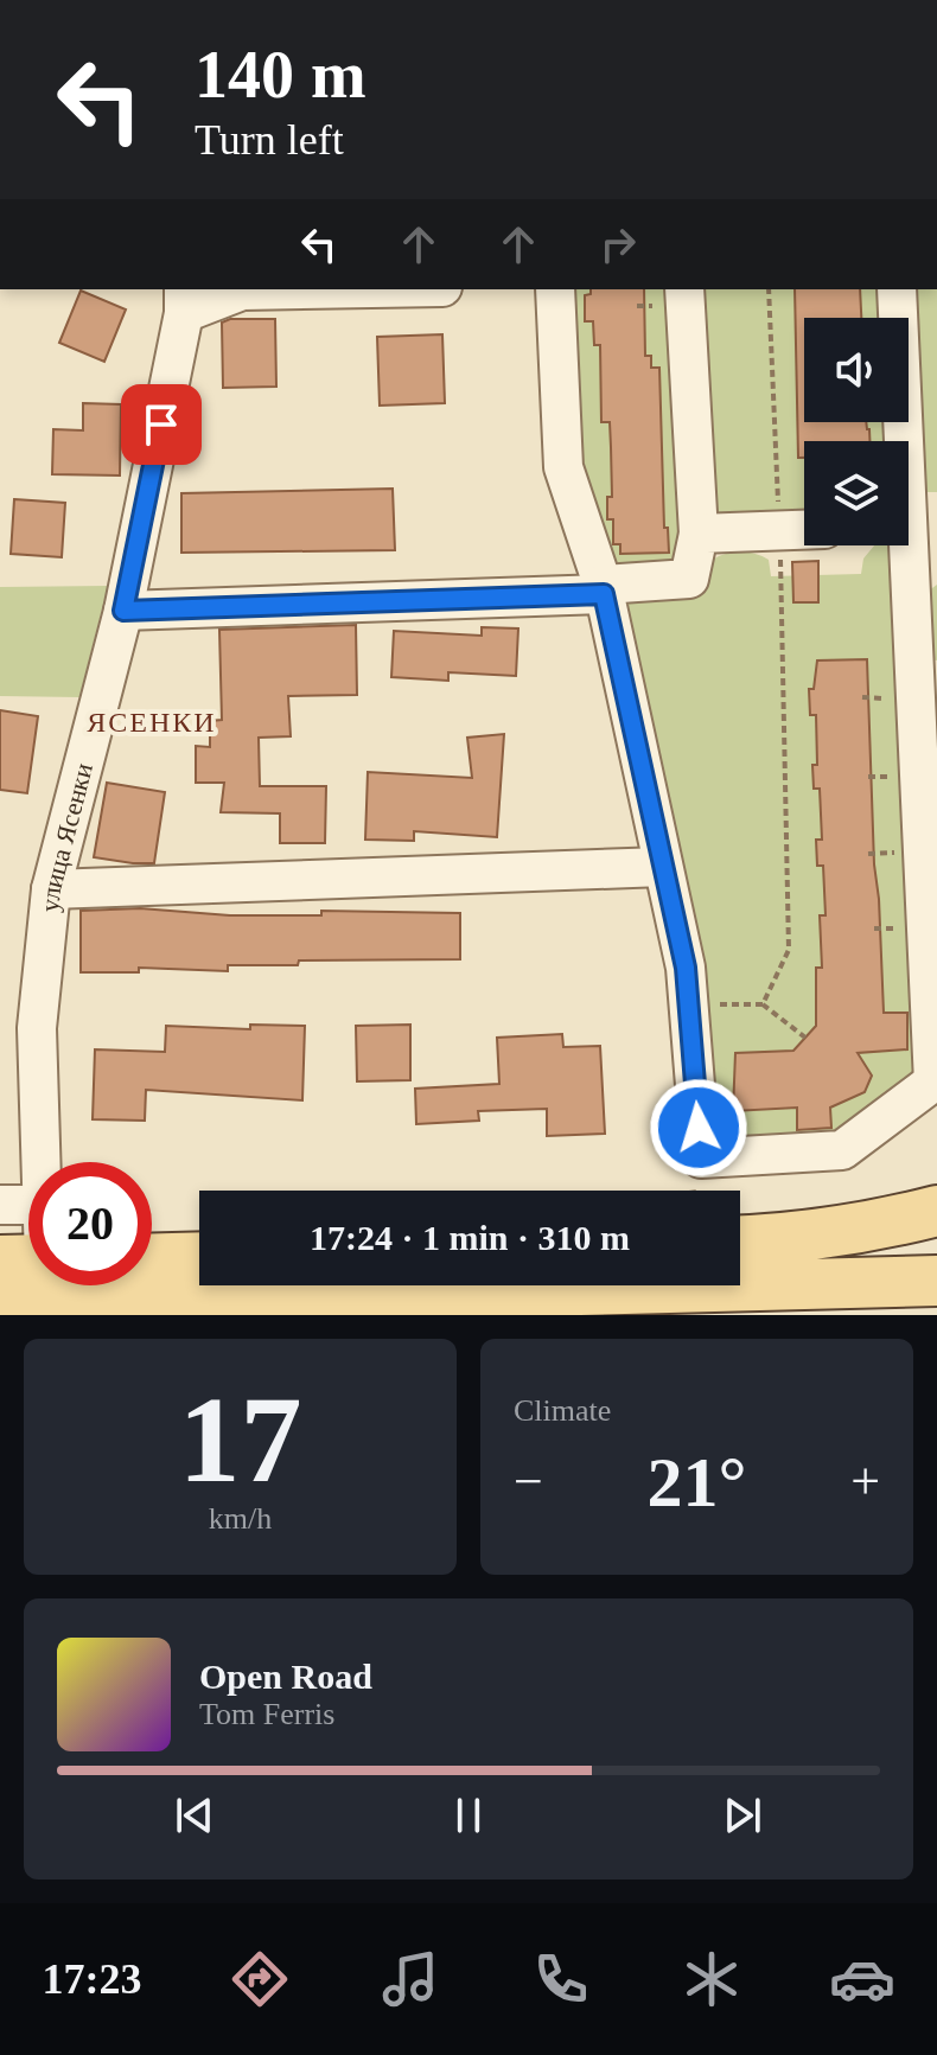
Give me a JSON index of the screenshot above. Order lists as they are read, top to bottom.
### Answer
{
  "streets": {
    "street": ["улица Ясенки"]
  },
  "districts": ["ЯСЕНКИ"],
  "page": {
    "turn": ["140 m", "Turn left"],
    "limit": "20",
    "trip": "17:24 · 1 min · 310 m",
    "tile": [
      ["17", "km/h"],
      "Climate"
    ],
    "heat": ["−", "21°", "+"],
    "song": ["Open Road", "Tom Ferris"],
    "tabs": "17:23"
  }
}
